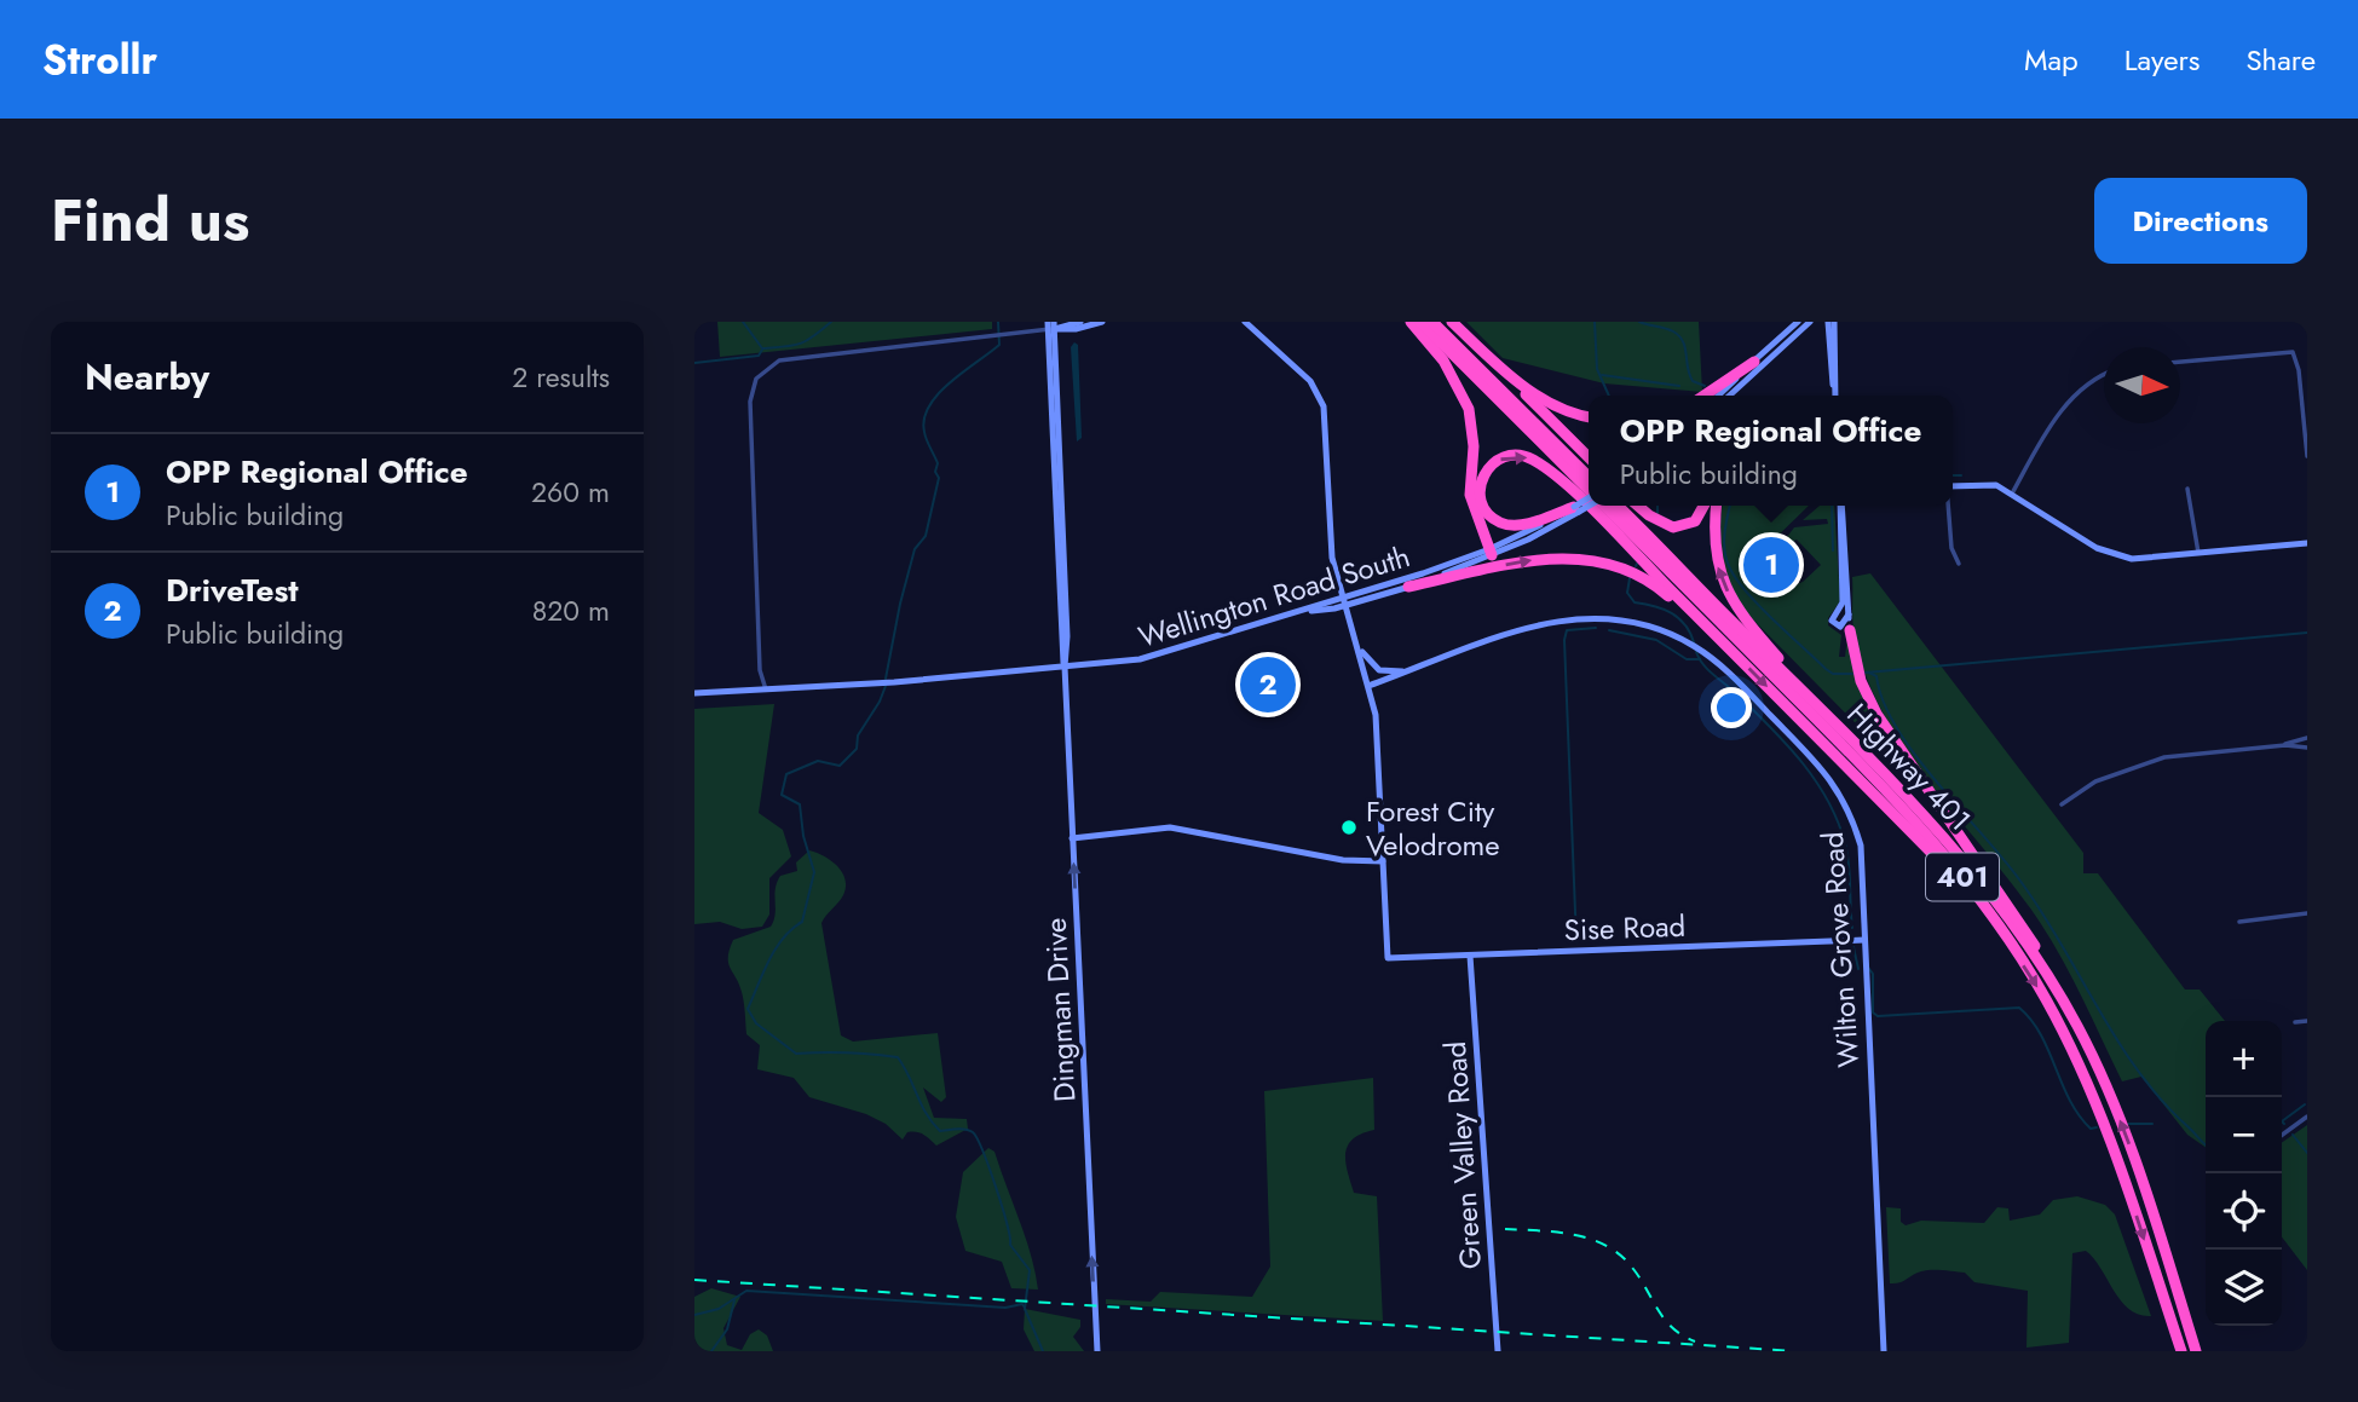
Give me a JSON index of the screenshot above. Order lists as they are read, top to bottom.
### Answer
{
  "streets": {
    "highway": ["Highway 401", "401"],
    "main road": [
      "Wellington Road South",
      "Sise Road",
      "Wilton Grove Road",
      "Dingman Drive",
      "Green Valley Road"
    ]
  },
  "crossings": [
    ["Wellington Road South", "Dingman Drive"],
    ["Sise Road", "Wilton Grove Road"],
    ["Sise Road", "Green Valley Road"]
  ],
  "one_way": ["Dingman Drive"],
  "places": ["Forest City Velodrome"],
  "north": "right",
  "page": {
    "header": "Strollr",
    "nav": ["Map", "Layers", "Share"],
    "title": "Find us",
    "buttons": "Directions",
    "heading": ["Nearby", "2 results"],
    "popup": ["OPP Regional Office", "Public building"],
    "list": [
      {
        "mark": "1",
        "name": "OPP Regional Office",
        "note": "Public building",
        "value": "260 m"
      },
      {
        "mark": "2",
        "name": "DriveTest",
        "note": "Public building",
        "value": "820 m"
      }
    ],
    "pins": ["1", "2"],
    "map_buttons": ["+", "−"]
  }
}
